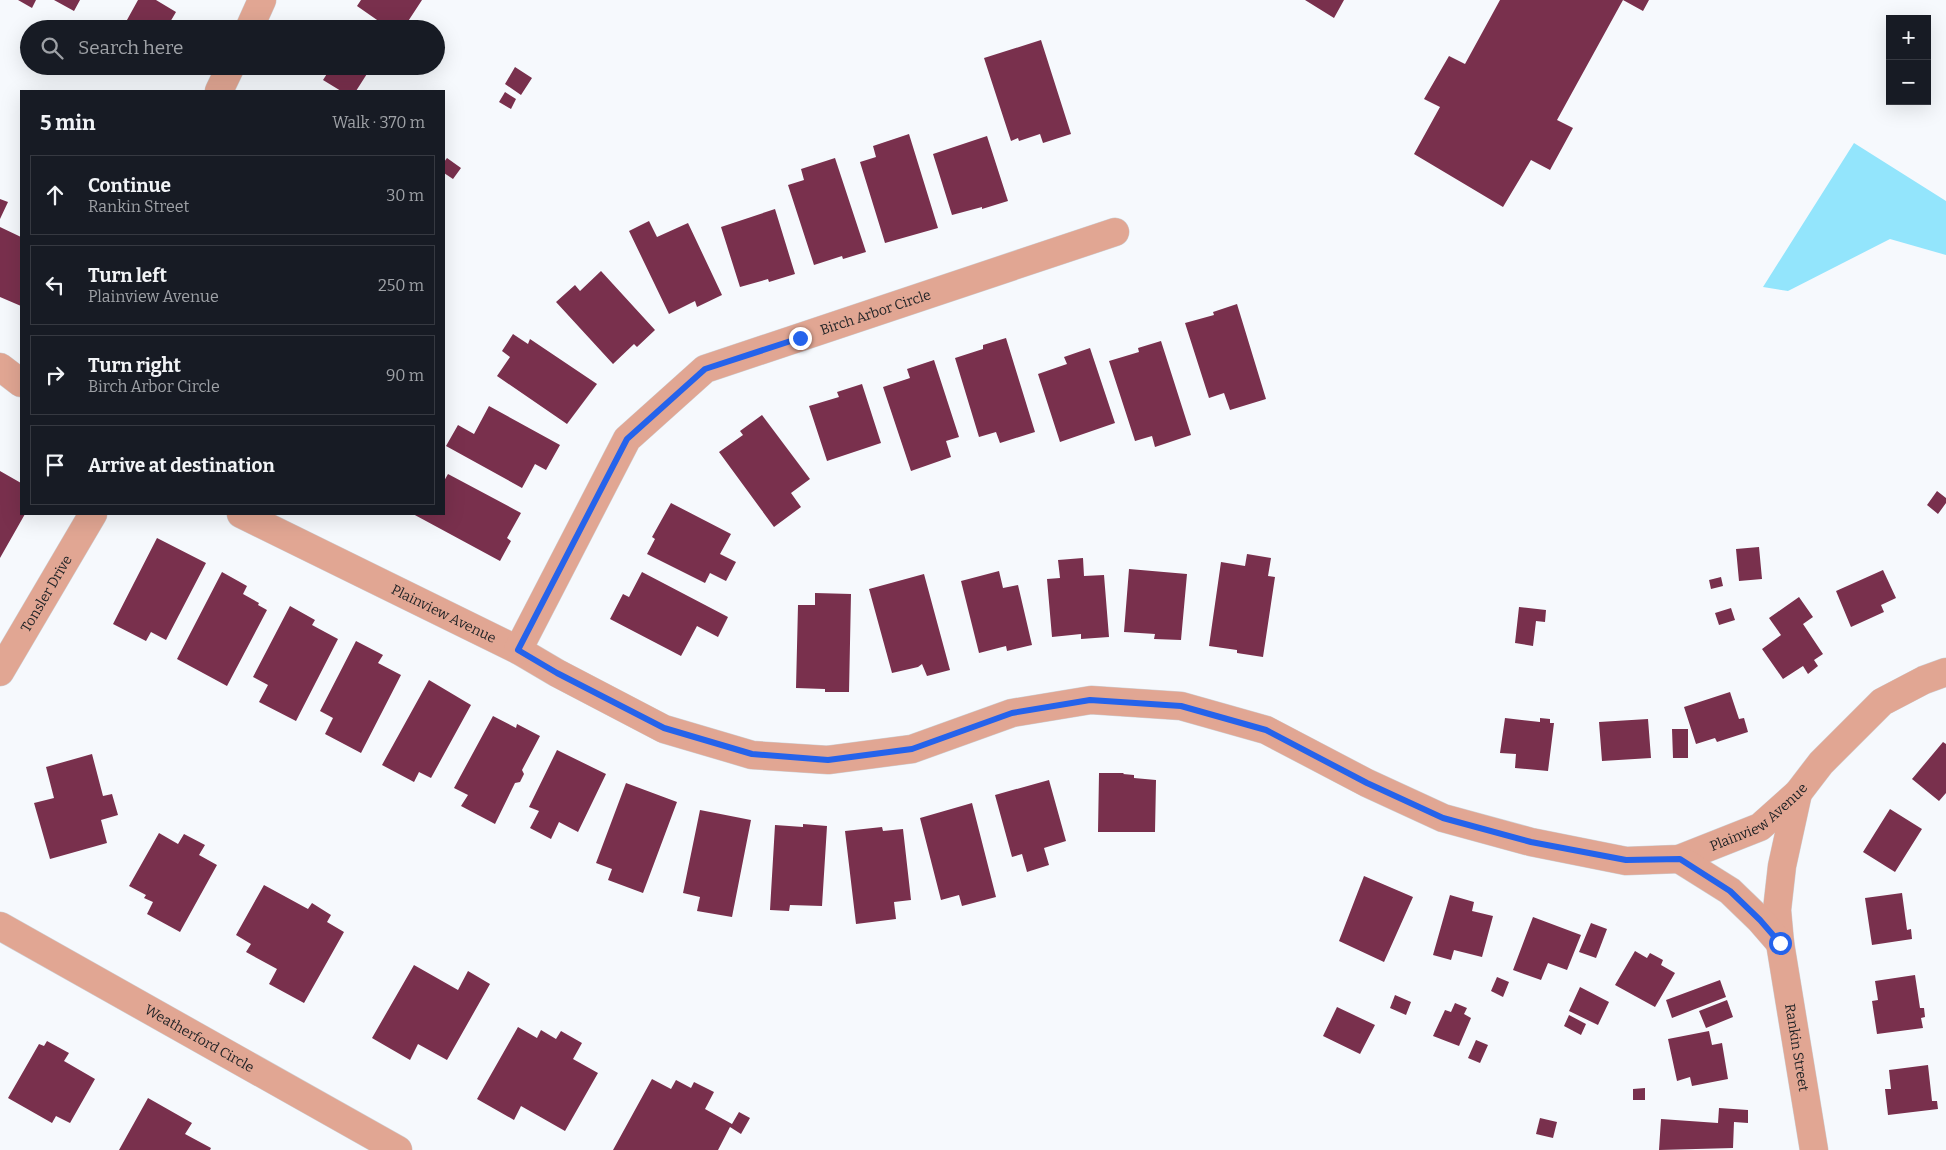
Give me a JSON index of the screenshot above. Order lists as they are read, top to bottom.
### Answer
{
  "streets": {
    "street": [
      "Birch Arbor Circle",
      "Tonsler Drive",
      "Plainview Avenue",
      "Weatherford Circle",
      "Rankin Street"
    ]
  },
  "crossings": [
    ["Birch Arbor Circle", "Plainview Avenue"],
    ["Plainview Avenue", "Rankin Street"]
  ],
  "page": {
    "map_buttons": ["+", "−"],
    "search": "Search here",
    "heading": ["5 min", "Walk · 370 m"],
    "list": [
      ["Continue", "Rankin Street", "30 m"],
      ["Turn left", "Plainview Avenue", "250 m"],
      ["Turn right", "Birch Arbor Circle", "90 m"],
      "Arrive at destination"
    ]
  }
}
